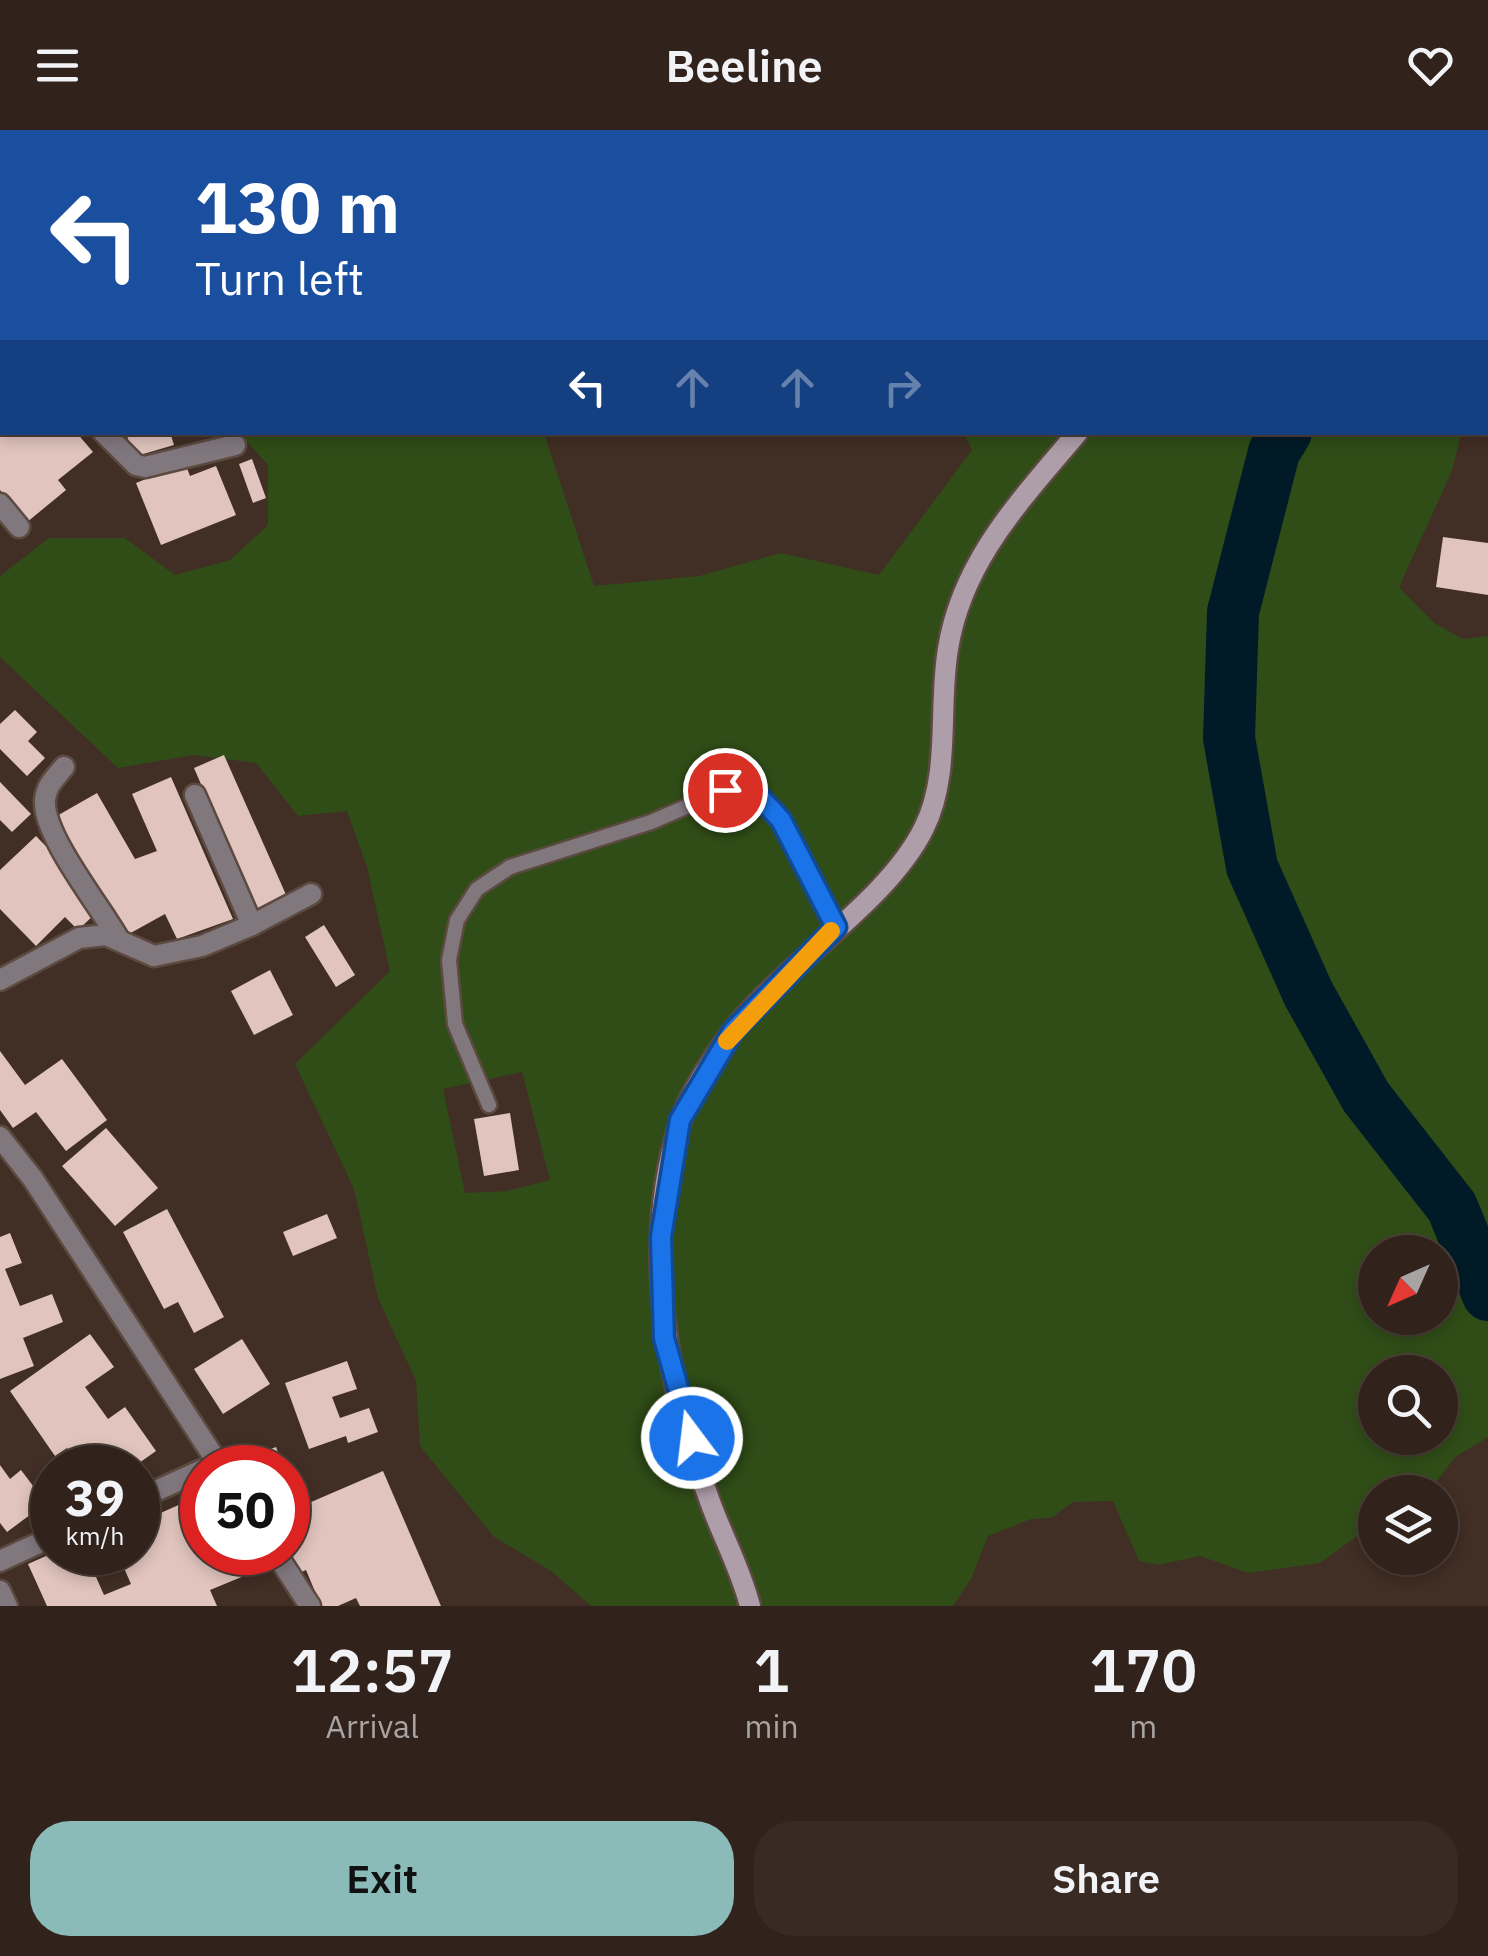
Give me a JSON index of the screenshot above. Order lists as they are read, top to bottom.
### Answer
{
  "north": "bottom left",
  "page": {
    "header": "Beeline",
    "turn": ["130 m", "Turn left"],
    "speed": "39 km/h",
    "limit": "50",
    "eta": [
      "12:57",
      "Arrival",
      "1",
      "min",
      "170",
      "m"
    ],
    "buttons": ["Exit", "Share"]
  }
}
